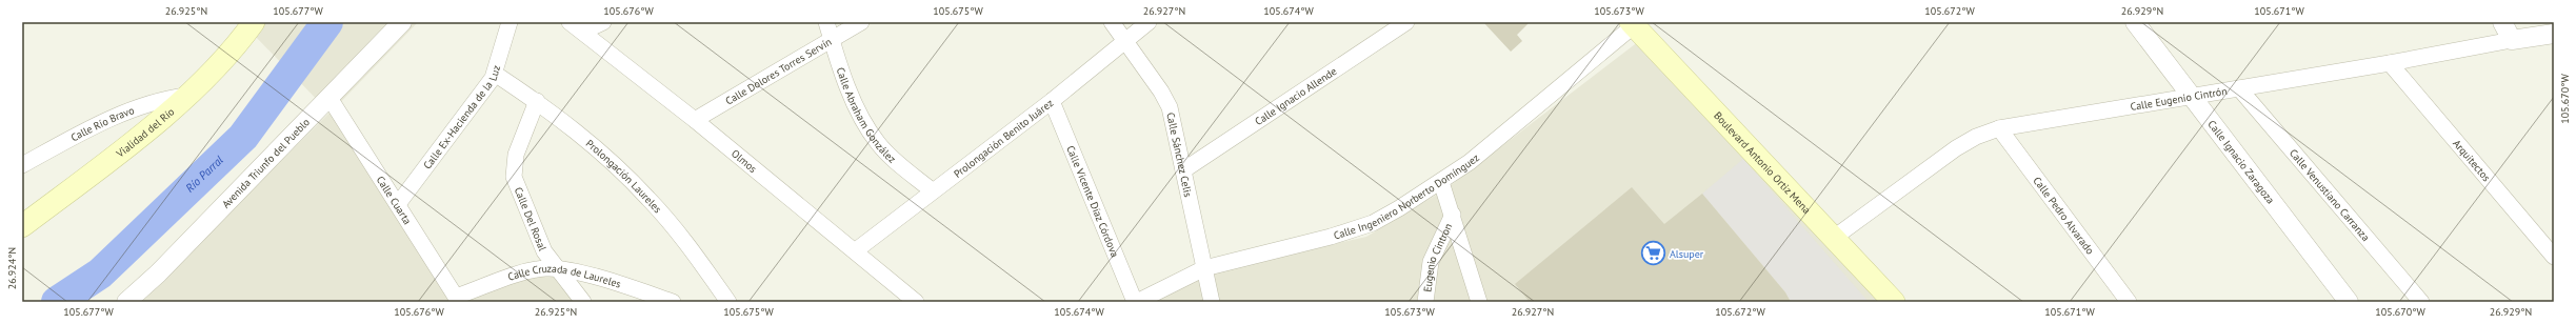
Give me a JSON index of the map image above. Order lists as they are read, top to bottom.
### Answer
{
  "streets": {
    "main road": ["Vialidad del Río", "Boulevard Antonio Ortiz Mena"],
    "street": [
      "Calle Dolores Torres Servín",
      "Calle Ignacio Allende",
      "Calle Eugenio Cintrón",
      "Calle Abraham González",
      "Calle Ex-Hacienda de la Luz",
      "Calle Río Bravo",
      "Prolongación Benito Juárez",
      "Calle Sánchez Celis",
      "Arquitectos",
      "Olmos",
      "Calle Ignacio Zaragoza",
      "Avenida Triunfo del Pueblo",
      "Prolongación Laureles",
      "Calle Ingeniero Norberto Domínguez",
      "Calle Venustiano Carranza",
      "Calle Cuarta",
      "Calle Vicente Díaz Córdova",
      "Calle Pedro Alvarado",
      "Calle Del Rosal",
      "Eugenio Cintron",
      "Calle Cruzada de Laureles"
    ]
  },
  "crossings": [
    ["Calle Dolores Torres Servín", "Calle Abraham González"],
    ["Calle Dolores Torres Servín", "Olmos"],
    ["Calle Ignacio Allende", "Calle Sánchez Celis"],
    ["Calle Eugenio Cintrón", "Arquitectos"],
    ["Calle Eugenio Cintrón", "Boulevard Antonio Ortiz Mena"],
    ["Calle Eugenio Cintrón", "Calle Ignacio Zaragoza"],
    ["Calle Eugenio Cintrón", "Calle Venustiano Carranza"],
    ["Calle Eugenio Cintrón", "Calle Pedro Alvarado"],
    ["Calle Abraham González", "Prolongación Benito Juárez"],
    ["Calle Ex-Hacienda de la Luz", "Prolongación Laureles"],
    ["Calle Ex-Hacienda de la Luz", "Calle Cuarta"],
    ["Calle Río Bravo", "Vialidad del Río"],
    ["Prolongación Benito Juárez", "Calle Sánchez Celis"],
    ["Prolongación Benito Juárez", "Olmos"],
    ["Prolongación Benito Juárez", "Calle Vicente Díaz Córdova"],
    ["Calle Sánchez Celis", "Calle Ingeniero Norberto Domínguez"],
    ["Boulevard Antonio Ortiz Mena", "Calle Ingeniero Norberto Domínguez"],
    ["Avenida Triunfo del Pueblo", "Calle Cuarta"],
    ["Prolongación Laureles", "Calle Del Rosal"],
    ["Calle Ingeniero Norberto Domínguez", "Calle Vicente Díaz Córdova"],
    ["Calle Cuarta", "Calle Cruzada de Laureles"],
    ["Calle Del Rosal", "Calle Cruzada de Laureles"]
  ],
  "water": ["Río Parral"],
  "places": {
    "supermarket": ["Alsuper"]
  },
  "coordinates": [
    "26.925°N",
    "105.677°W",
    "105.676°W",
    "105.675°W",
    "26.927°N",
    "105.674°W",
    "105.673°W",
    "105.672°W",
    "26.929°N",
    "105.671°W",
    "105.670°W",
    "26.924°N"
  ]
}
